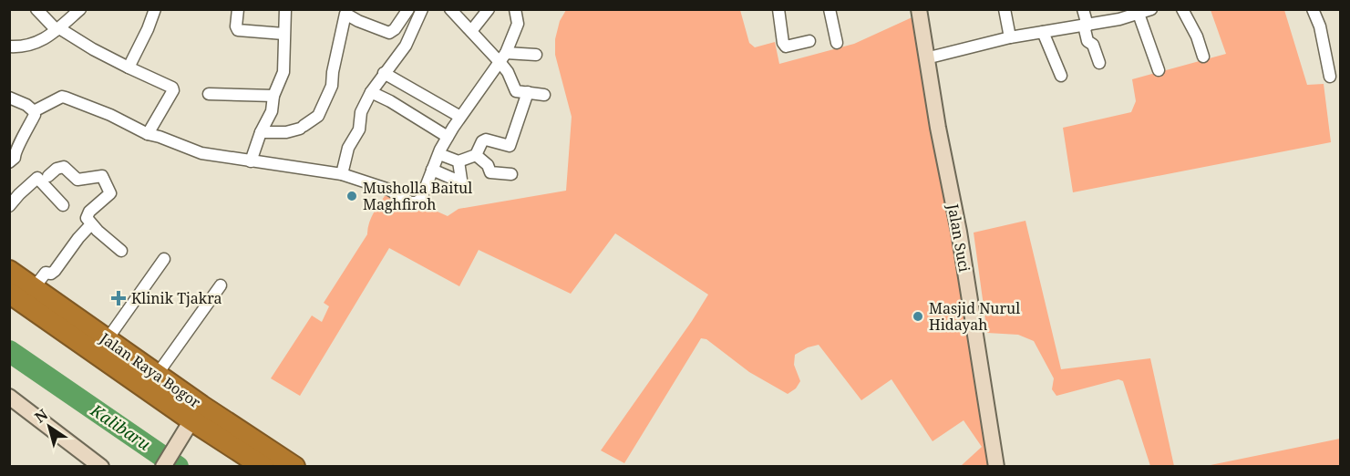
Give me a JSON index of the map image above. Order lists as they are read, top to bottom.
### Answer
{
  "streets": {
    "highway": ["Jalan Raya Bogor"],
    "street": ["Jalan Suci"]
  },
  "water": ["Kalibaru"],
  "places": {
    "other": ["Musholla Baitul Maghfiroh", "Masjid Nurul Hidayah"],
    "health": ["Klinik Tjakra"]
  },
  "north": "top left"
}
